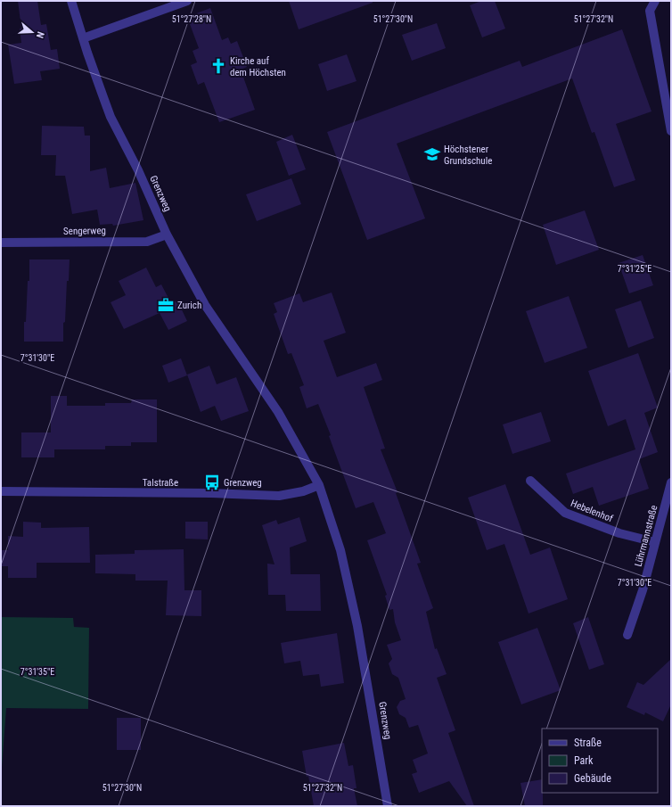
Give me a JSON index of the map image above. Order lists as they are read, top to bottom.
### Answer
{
  "streets": {
    "street": [
      "Grenzweg",
      "Sengerweg",
      "Talstraße",
      "Hebelenhof",
      "Lührmannstraße"
    ]
  },
  "crossings": [
    ["Grenzweg", "Sengerweg"],
    ["Grenzweg", "Talstraße"],
    ["Hebelenhof", "Lührmannstraße"]
  ],
  "places": {
    "church": ["Kirche auf dem Höchsten"],
    "school or university": ["Höchstener Grundschule"],
    "office": ["Zurich"],
    "bus stop": ["Grenzweg"]
  },
  "legend": ["Straße", "Park", "Gebäude"],
  "north": "right",
  "coordinates": [
    "51°27'28\"N",
    "51°27'30\"N",
    "51°27'32\"N",
    "7°31'25\"E",
    "7°31'30\"E",
    "7°31'35\"E"
  ]
}
